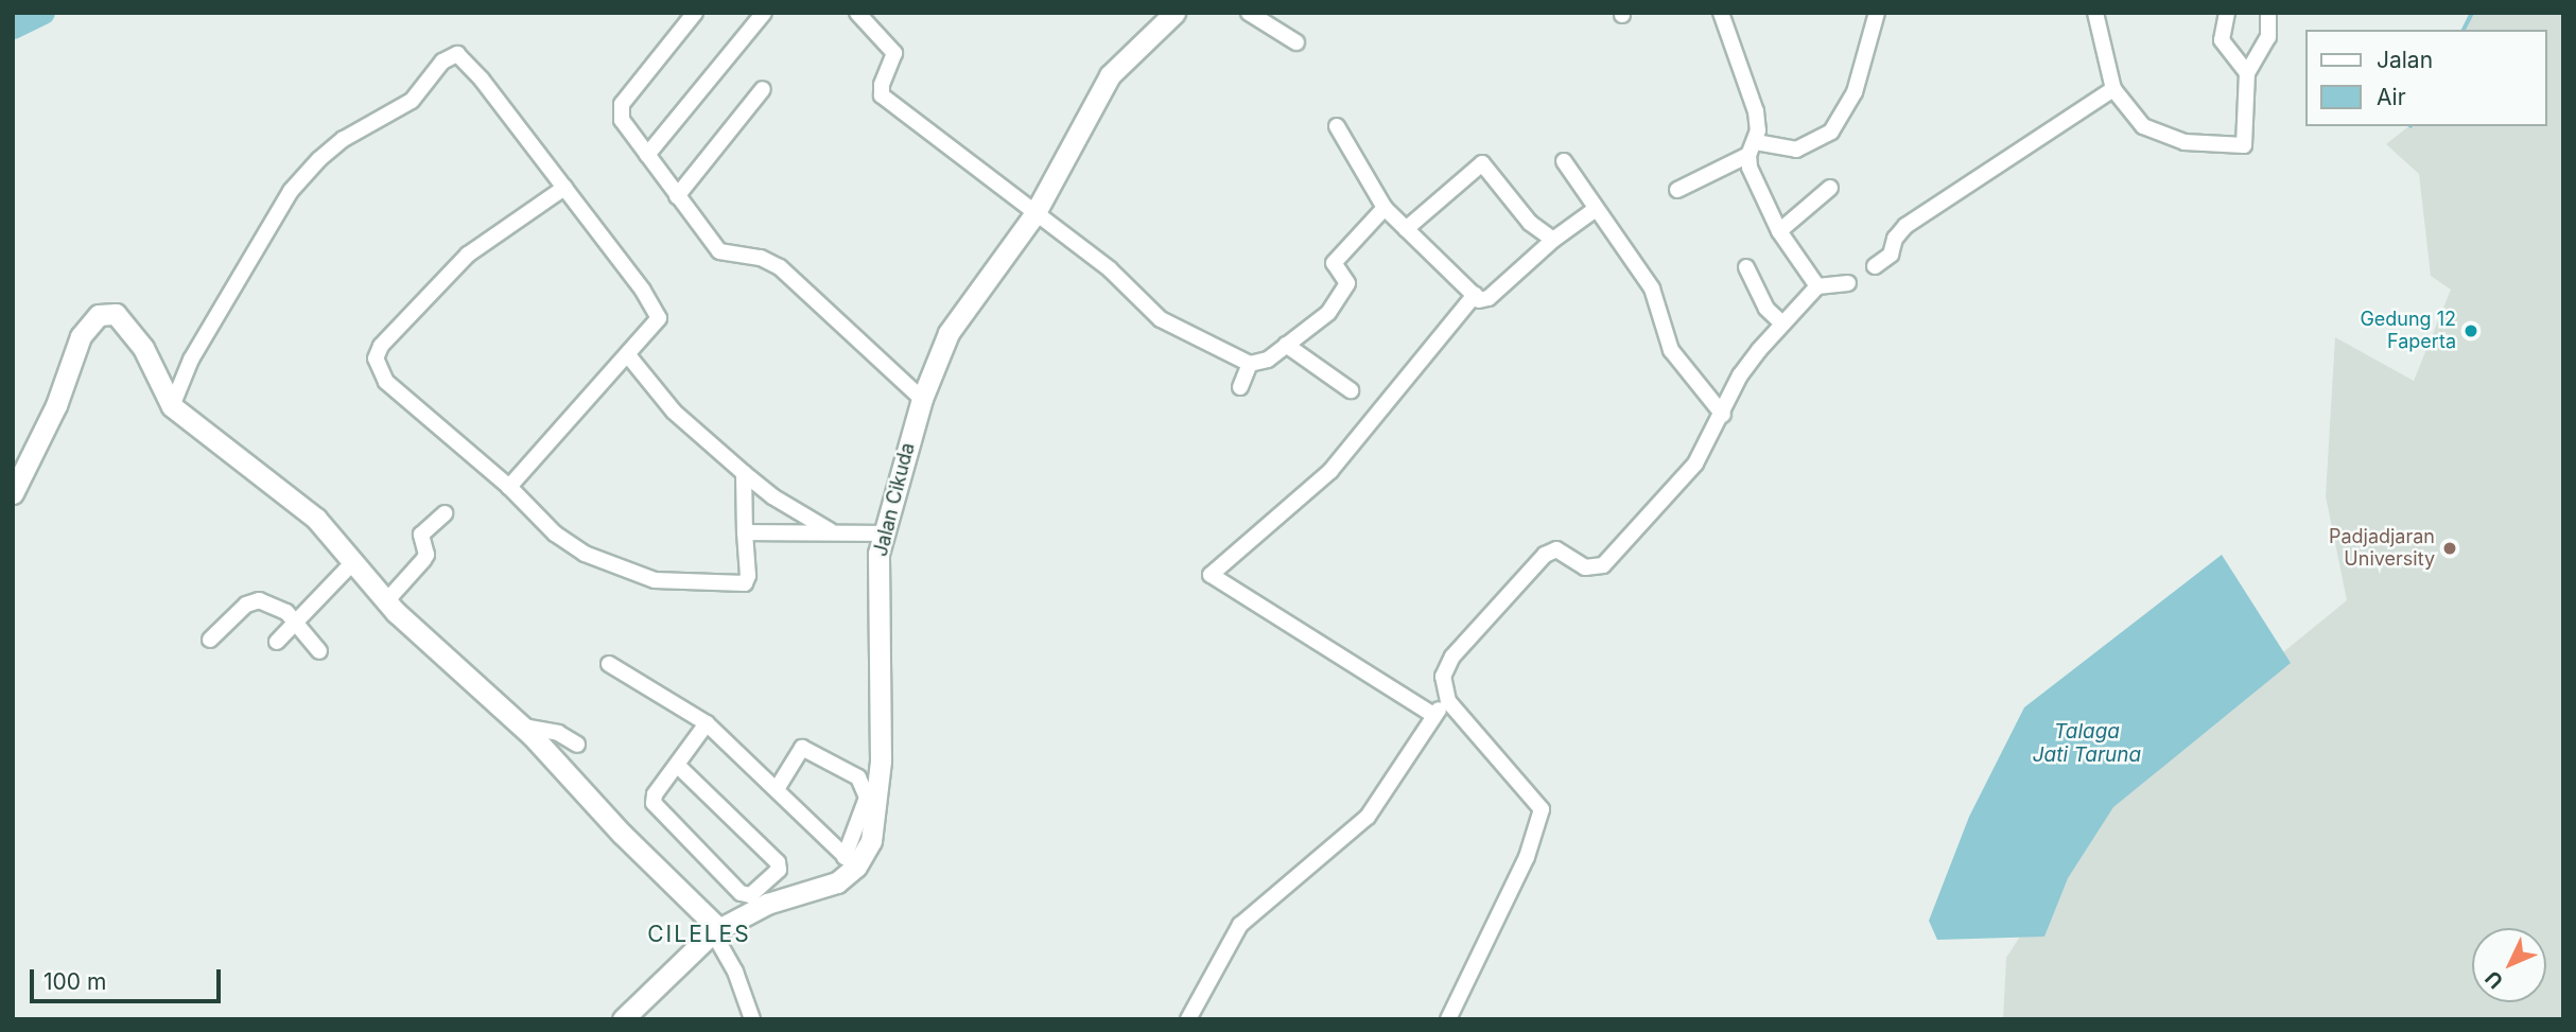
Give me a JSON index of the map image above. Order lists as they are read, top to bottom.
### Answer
{
  "streets": {
    "street": ["Jalan Cikuda"]
  },
  "districts": ["CILELES"],
  "water": ["Talaga Jati Taruna"],
  "places": ["Gedung 12 Faperta", "Padjadjaran University"],
  "legend": ["Jalan", "Air"],
  "scale_bar": "100 m",
  "north": "bottom left"
}
